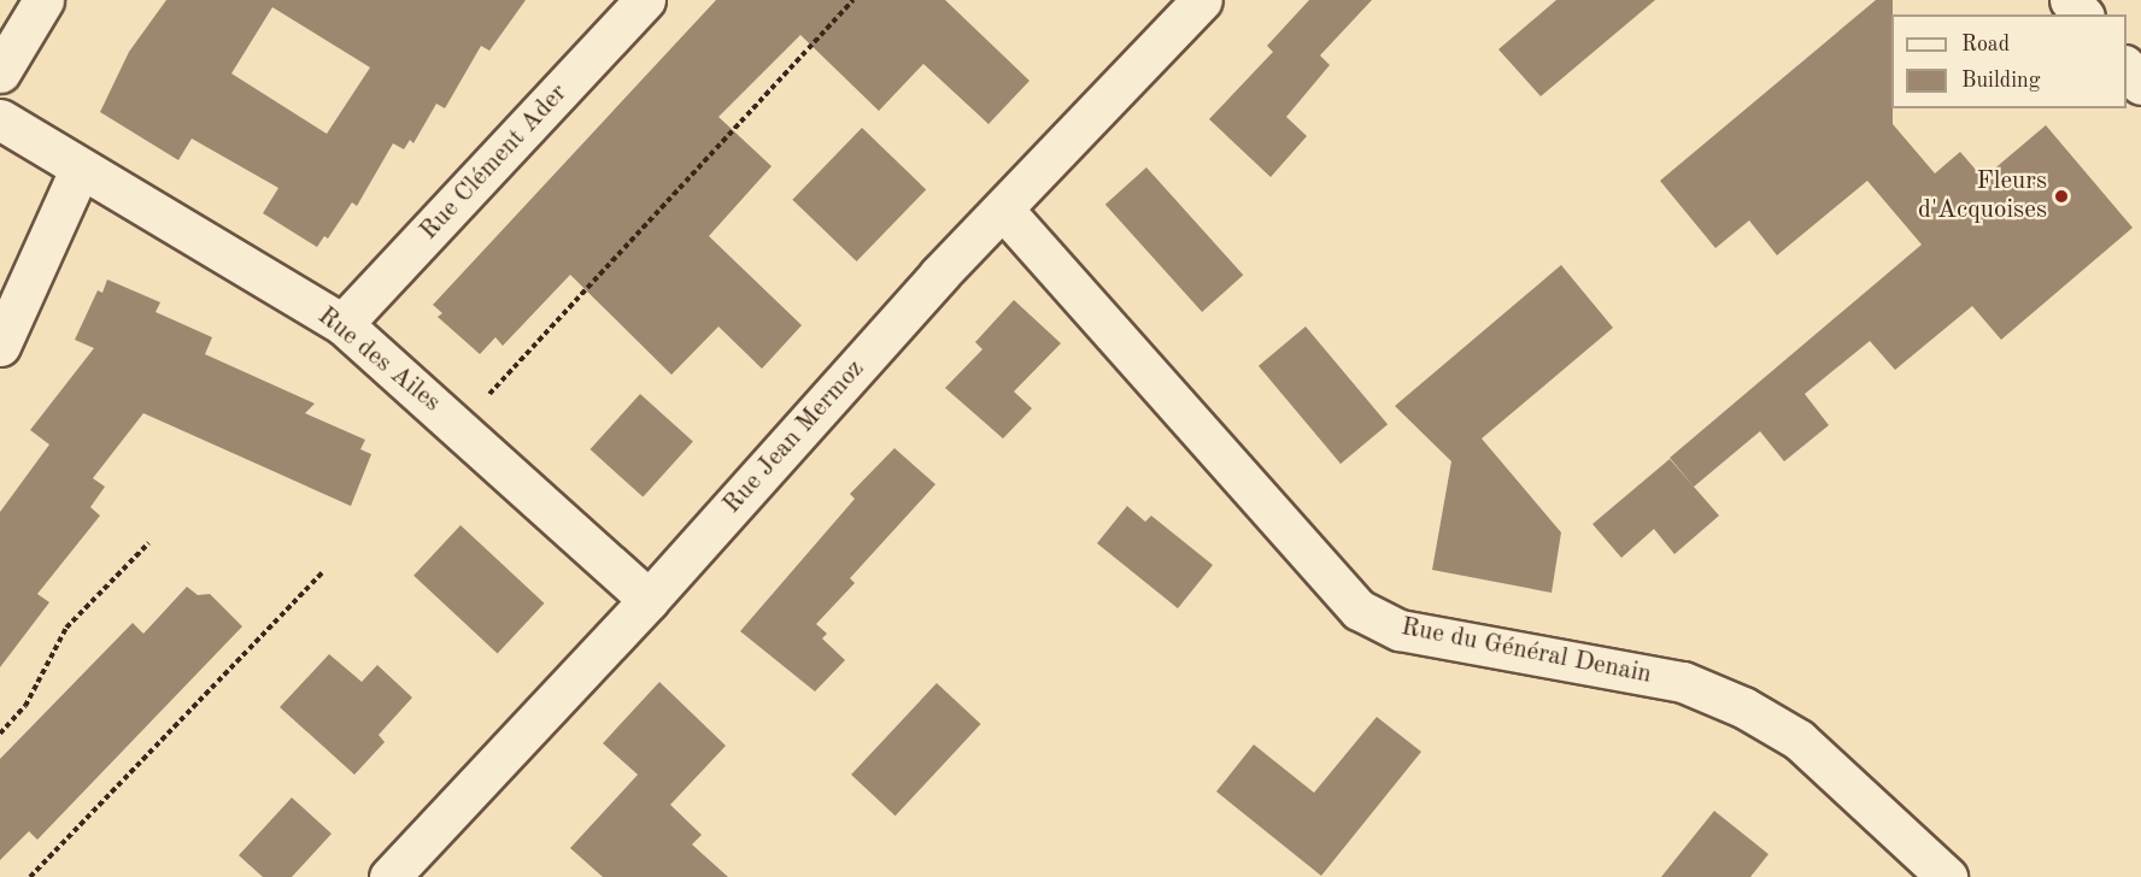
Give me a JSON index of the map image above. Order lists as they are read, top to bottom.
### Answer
{
  "streets": {
    "street": [
      "Rue Clément Ader",
      "Rue des Ailes",
      "Rue Jean Mermoz",
      "Rue du Général Denain"
    ]
  },
  "crossings": [
    ["Rue Clément Ader", "Rue des Ailes"],
    ["Rue des Ailes", "Rue Jean Mermoz"],
    ["Rue Jean Mermoz", "Rue du Général Denain"]
  ],
  "places": ["Fleurs d'Acquoises"],
  "legend": ["Road", "Building"]
}
